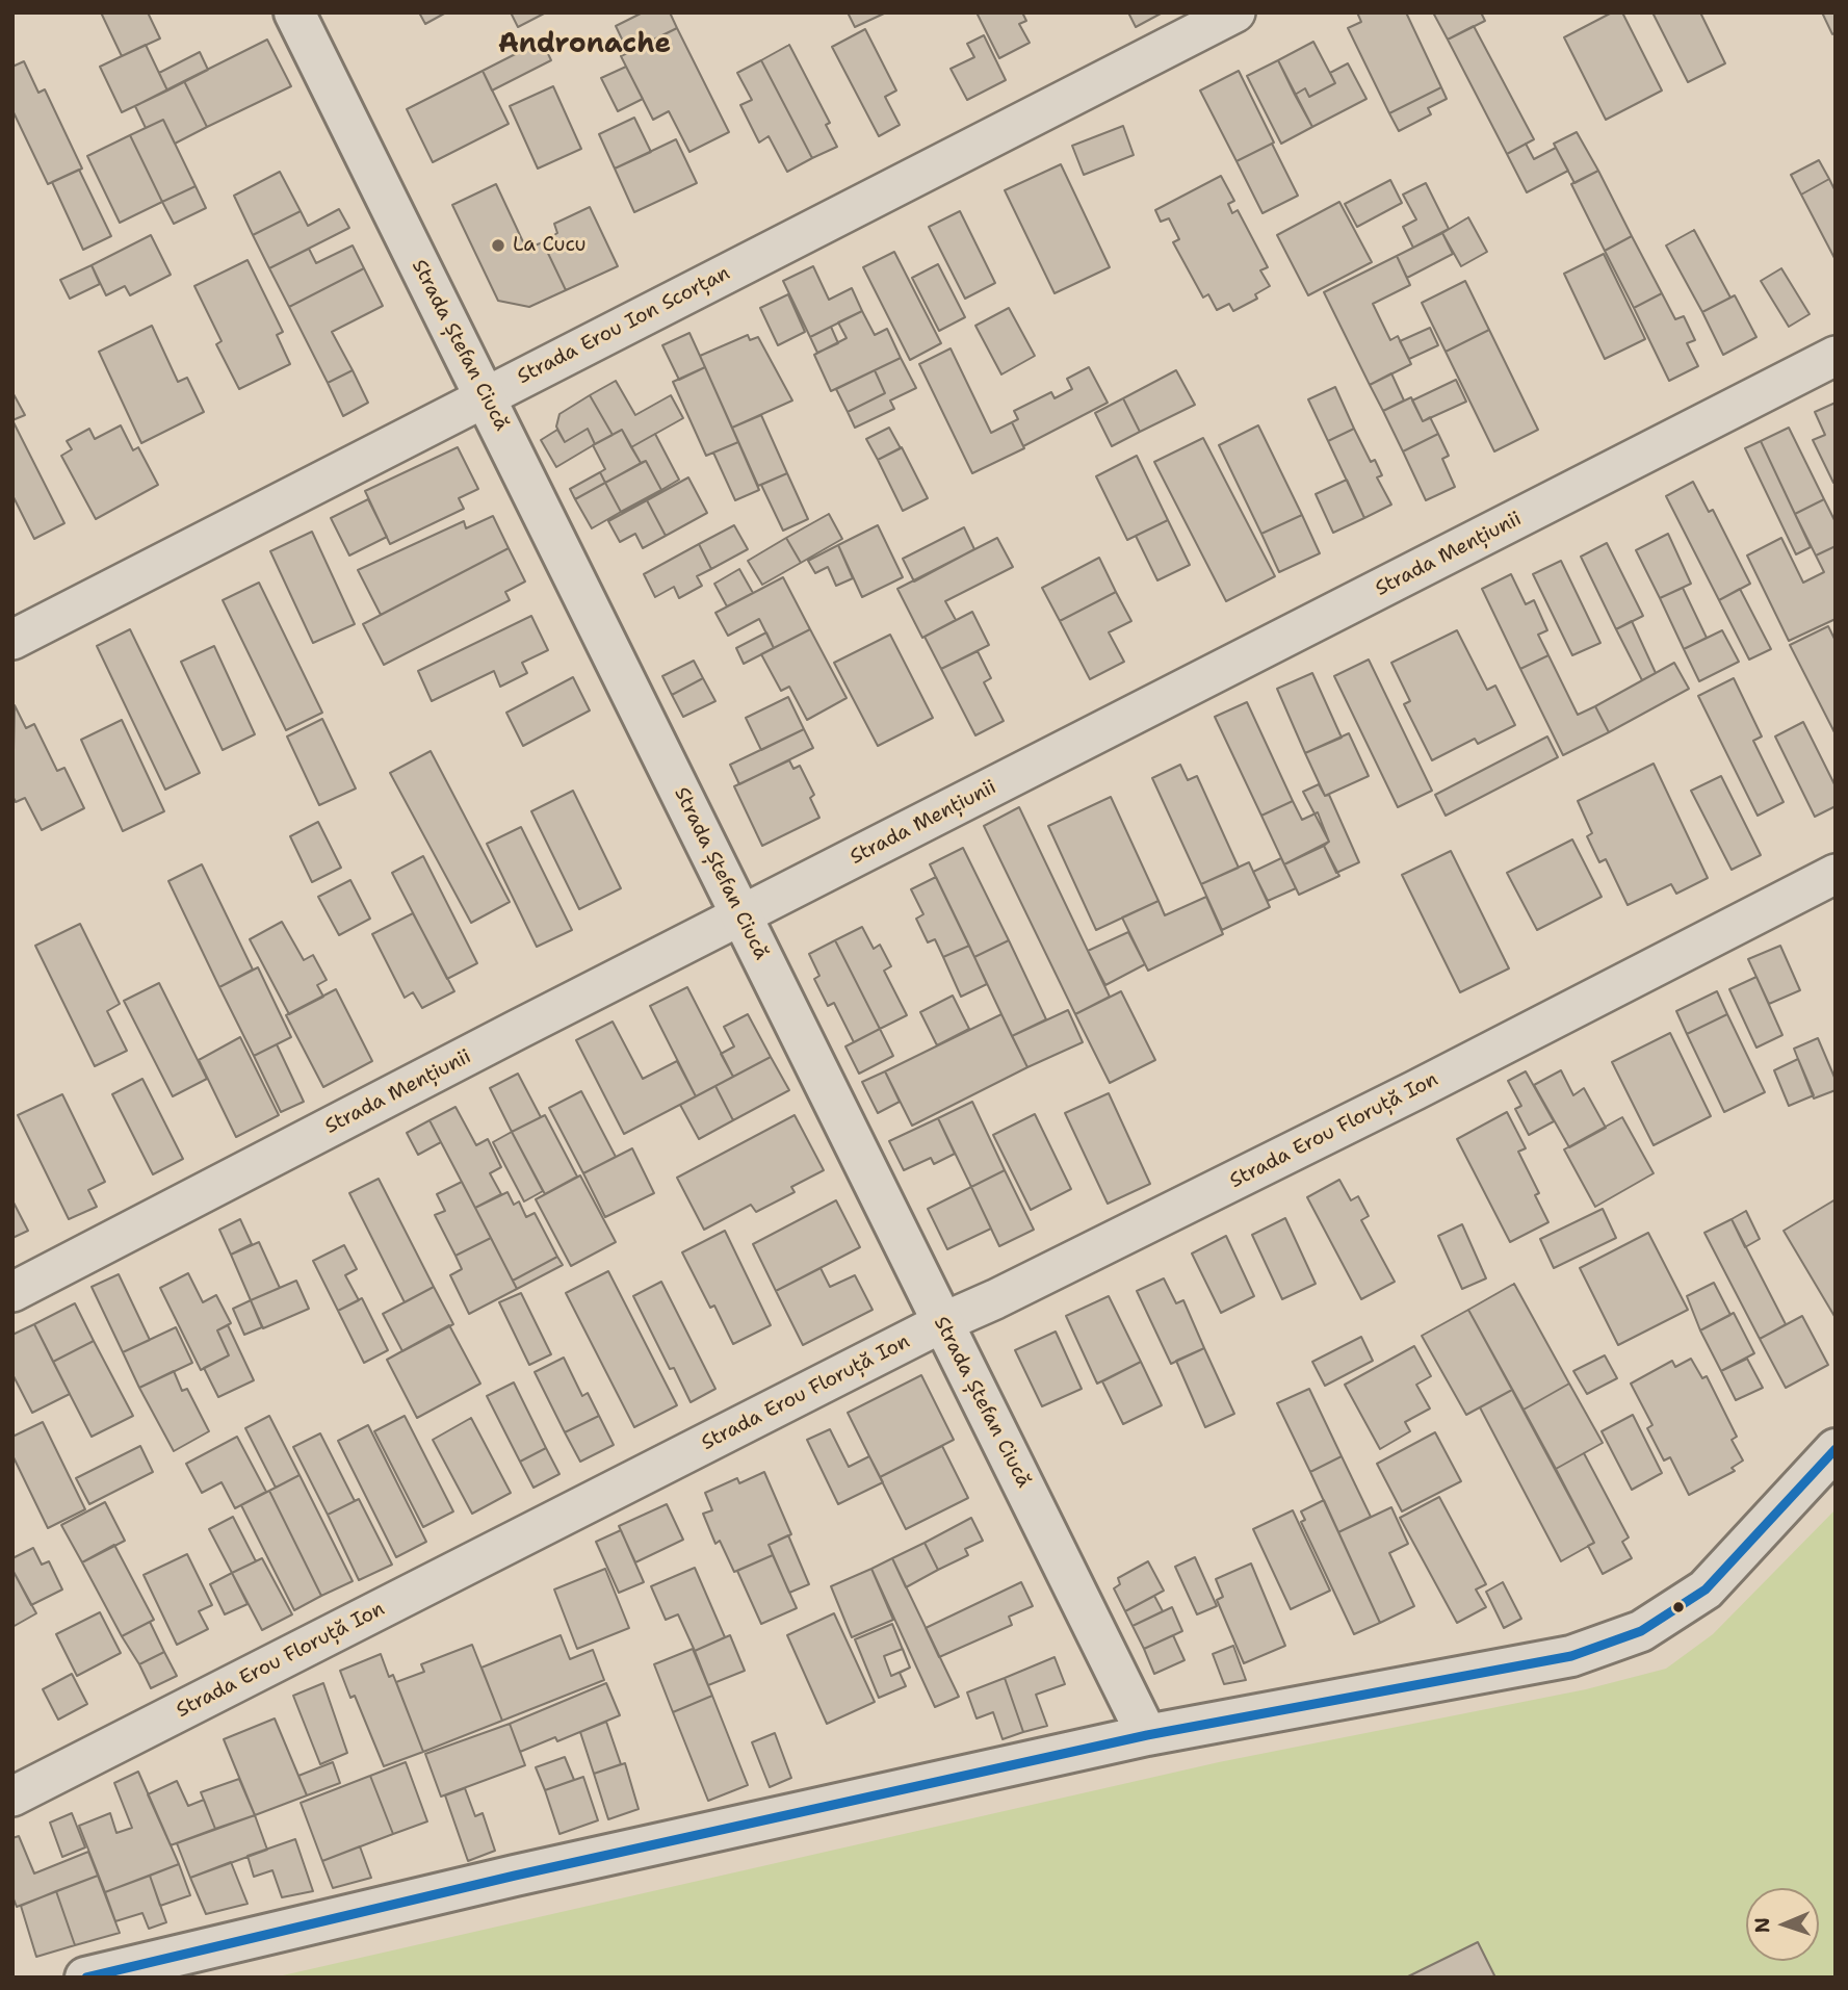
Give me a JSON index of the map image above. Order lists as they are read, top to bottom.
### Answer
{
  "streets": {
    "street": [
      "Strada Erou Ion Scorțan",
      "Strada Ștefan Ciucă",
      "Strada Mențiunii",
      "Strada Erou Floruță Ion"
    ]
  },
  "crossings": [
    ["Strada Erou Ion Scorțan", "Strada Ștefan Ciucă"],
    ["Strada Ștefan Ciucă", "Strada Mențiunii"],
    ["Strada Ștefan Ciucă", "Strada Erou Floruță Ion"]
  ],
  "districts": ["Andronache"],
  "places": ["La Cucu"],
  "north": "left"
}
